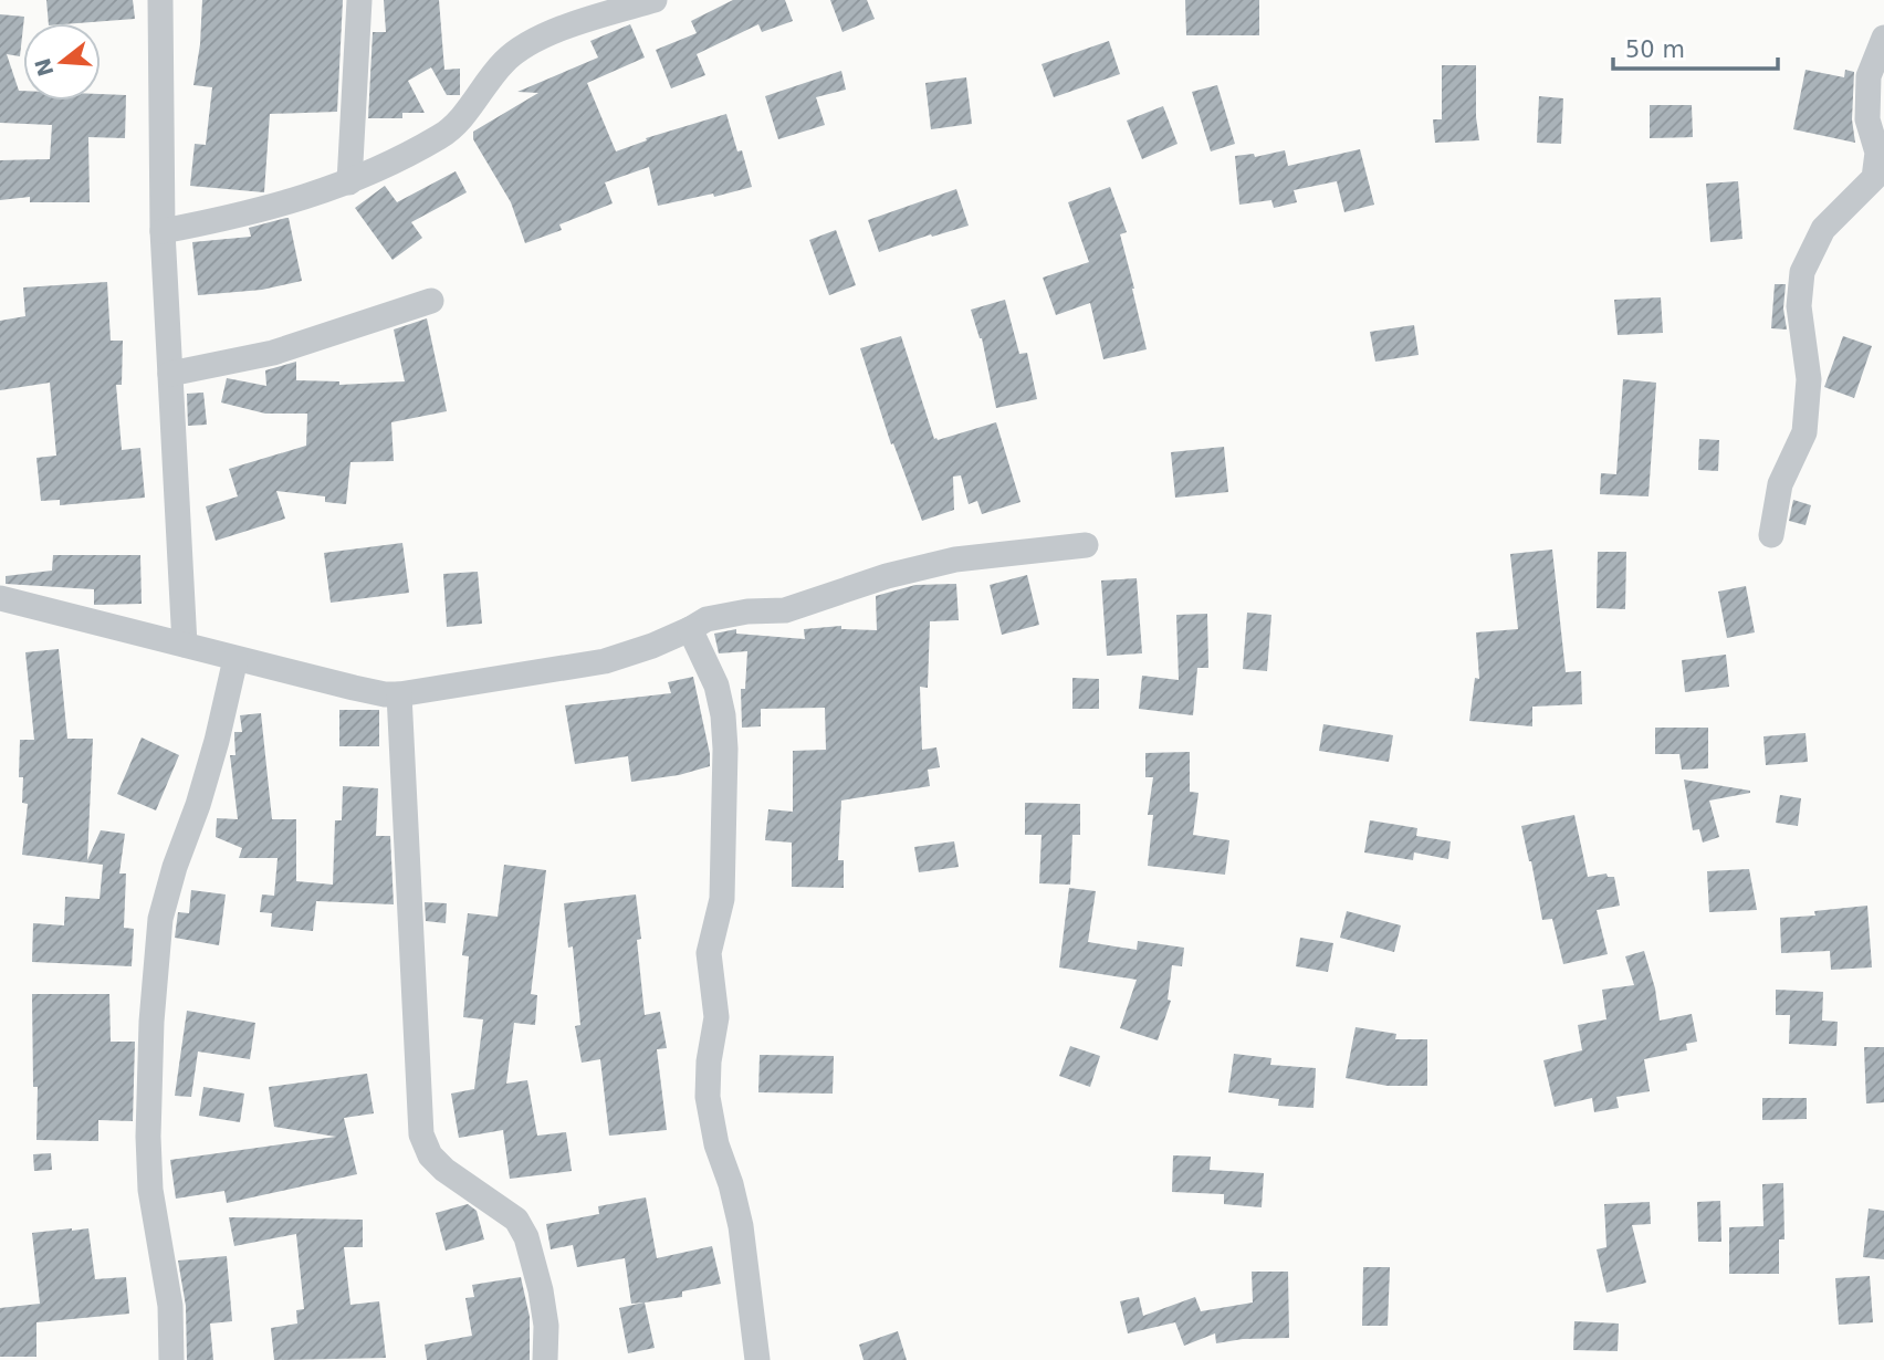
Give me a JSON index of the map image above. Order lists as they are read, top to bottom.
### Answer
{
  "scale_bar": "50 m",
  "north": "left"
}
